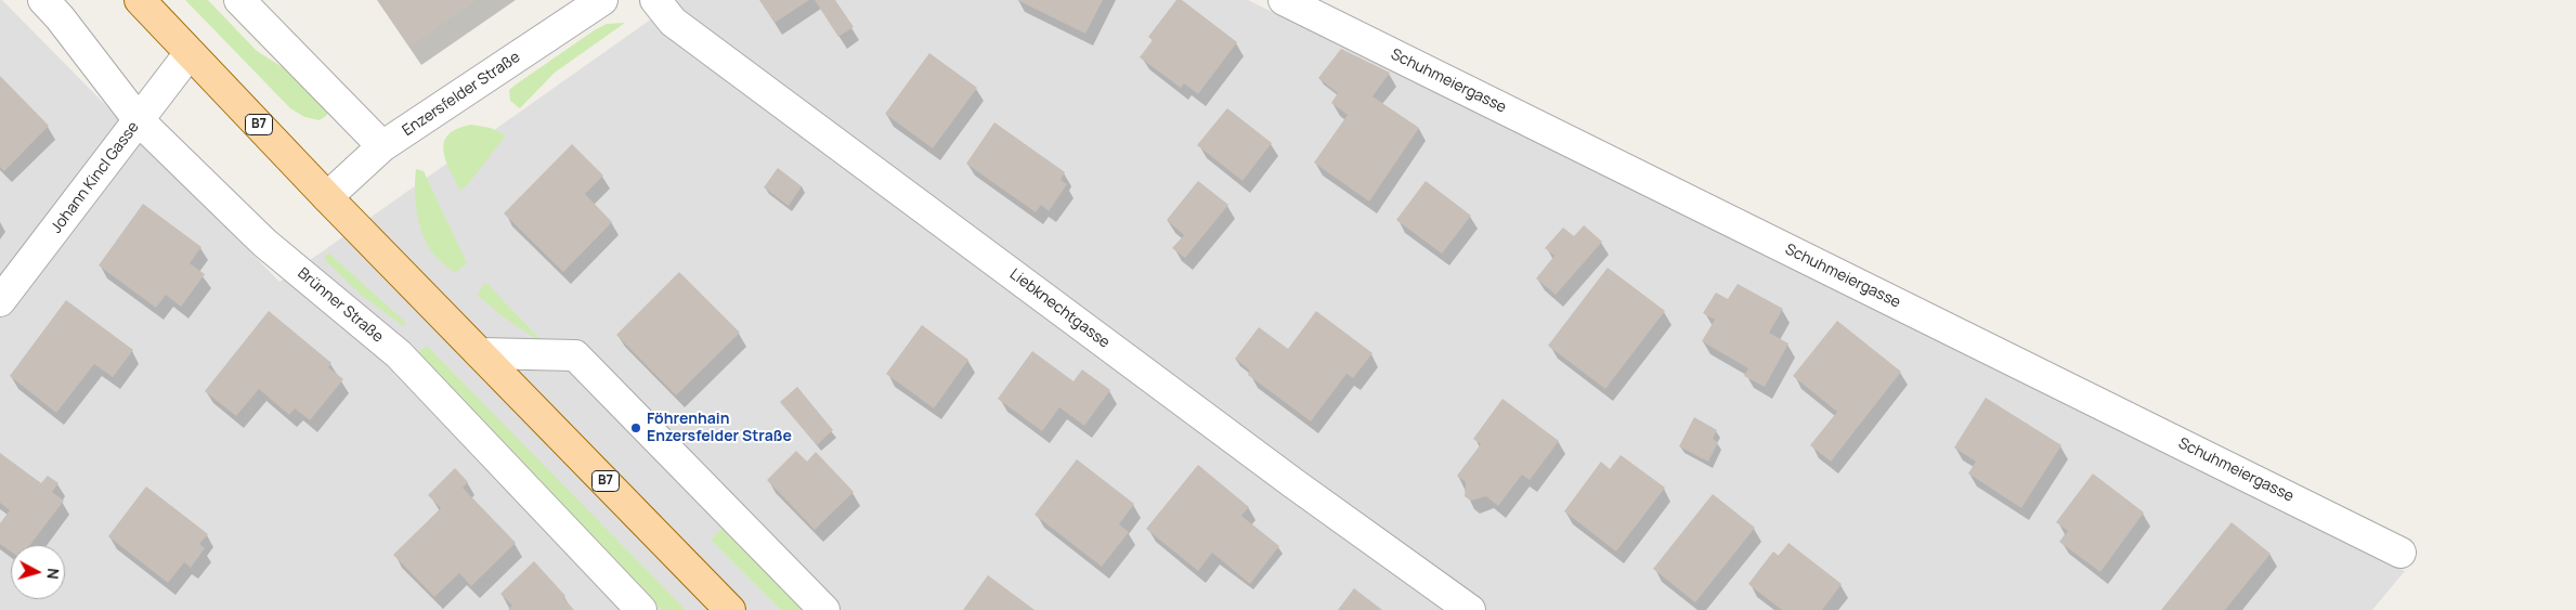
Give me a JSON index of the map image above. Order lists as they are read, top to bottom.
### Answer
{
  "streets": {
    "main road": ["B7"],
    "street": [
      "Schuhmeiergasse",
      "Enzersfelder Straße",
      "Johann Kincl Gasse",
      "Brünner Straße",
      "Liebknechtgasse"
    ]
  },
  "crossings": [
    ["Enzersfelder Straße", "B7"],
    ["B7", "Johann Kincl Gasse"],
    ["Johann Kincl Gasse", "Brünner Straße"]
  ],
  "places": ["Föhrenhain Enzersfelder Straße"],
  "north": "right"
}
